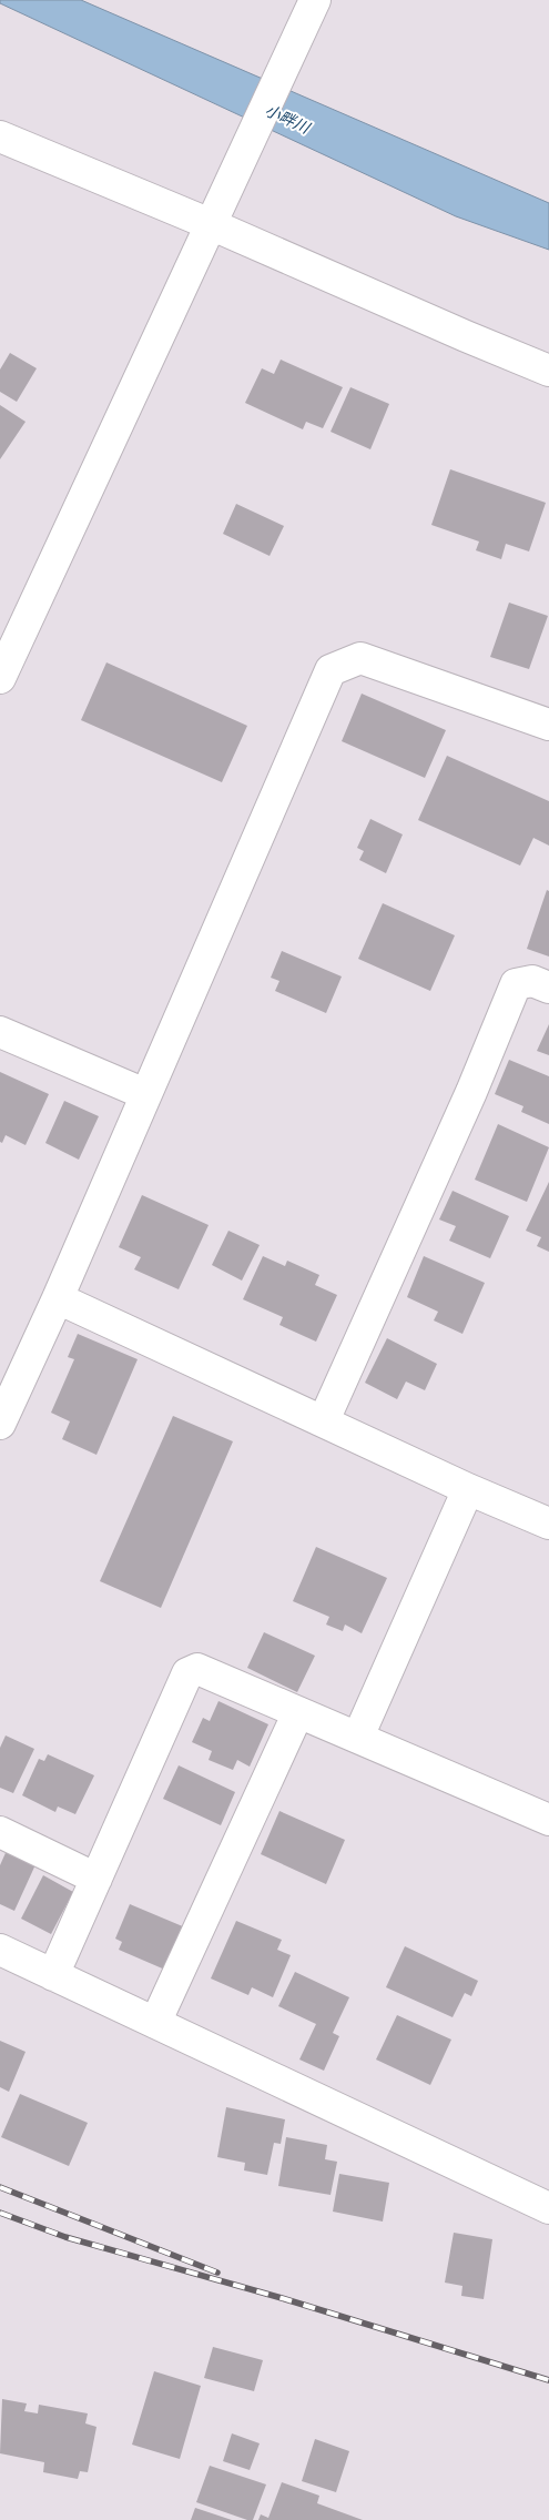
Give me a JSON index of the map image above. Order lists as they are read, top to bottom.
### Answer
{
  "water": ["小畔川"]
}
